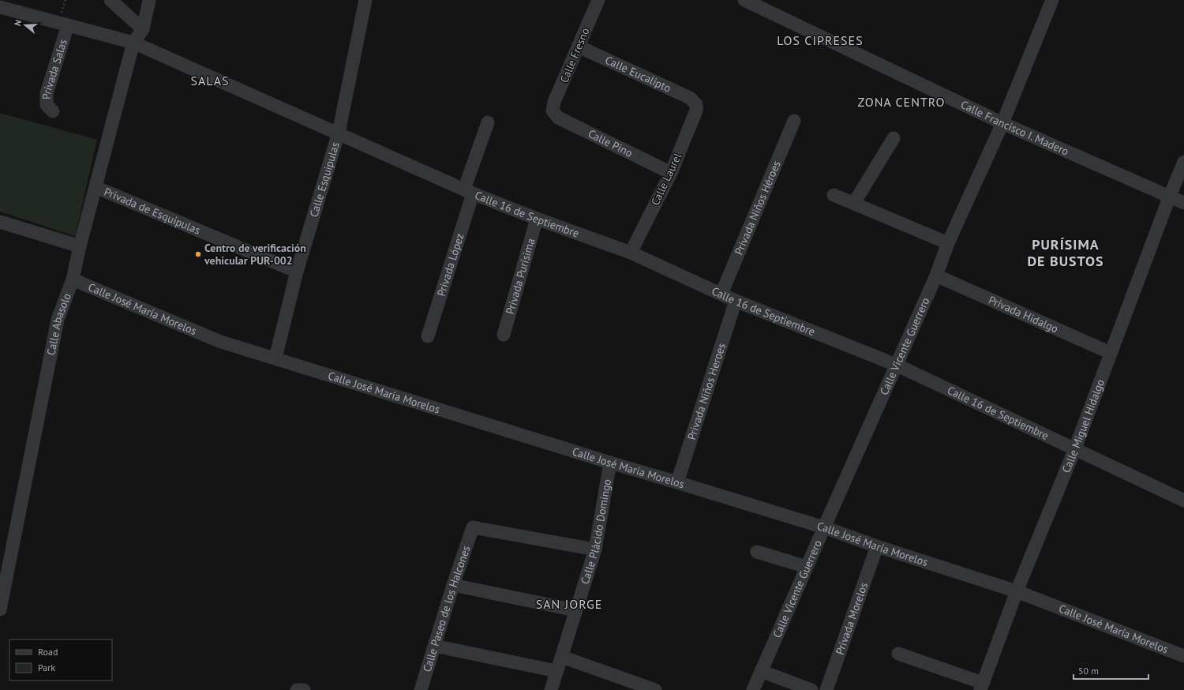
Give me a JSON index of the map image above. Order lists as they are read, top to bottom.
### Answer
{
  "streets": {
    "street": [
      "Calle Fresno",
      "Privada Salas",
      "Calle Eucalipto",
      "Calle Francisco I. Madero",
      "Calle Pino",
      "Calle Laurel",
      "Calle Esquipulas",
      "Privada Niños Héroes",
      "Privada de Esquipulas",
      "Calle 16 de Septiembre",
      "Privada López",
      "Privada Purísima",
      "Calle José María Morelos",
      "Privada Hidalgo",
      "Calle Abasolo",
      "Calle Vicente Guerrero",
      "Privada Niños Heroes",
      "Calle Miguel Hidalgo",
      "Calle Plácido Domingo",
      "Calle Paseo de los Halcones",
      "Privada Morelos"
    ]
  },
  "crossings": [
    ["Calle Fresno", "Calle Eucalipto"],
    ["Calle Fresno", "Calle Pino"],
    ["Calle Eucalipto", "Calle Laurel"],
    ["Calle Francisco I. Madero", "Calle Vicente Guerrero"],
    ["Calle Francisco I. Madero", "Calle Miguel Hidalgo"],
    ["Calle Pino", "Calle Laurel"],
    ["Calle Laurel", "Calle 16 de Septiembre"],
    ["Calle Esquipulas", "Privada de Esquipulas"],
    ["Calle Esquipulas", "Calle 16 de Septiembre"],
    ["Calle Esquipulas", "Calle José María Morelos"],
    ["Privada Niños Héroes", "Calle 16 de Septiembre"],
    ["Privada de Esquipulas", "Calle Abasolo"],
    ["Calle 16 de Septiembre", "Privada López"],
    ["Calle 16 de Septiembre", "Privada Purísima"],
    ["Calle 16 de Septiembre", "Calle Abasolo"],
    ["Calle 16 de Septiembre", "Calle Vicente Guerrero"],
    ["Calle 16 de Septiembre", "Privada Niños Heroes"],
    ["Calle 16 de Septiembre", "Calle Miguel Hidalgo"],
    ["Calle José María Morelos", "Calle Abasolo"],
    ["Calle José María Morelos", "Calle Vicente Guerrero"],
    ["Calle José María Morelos", "Privada Niños Heroes"],
    ["Calle José María Morelos", "Calle Miguel Hidalgo"],
    ["Calle José María Morelos", "Calle Plácido Domingo"],
    ["Calle José María Morelos", "Privada Morelos"],
    ["Privada Hidalgo", "Calle Vicente Guerrero"],
    ["Privada Hidalgo", "Calle Miguel Hidalgo"],
    ["Calle Plácido Domingo", "Calle Paseo de los Halcones"]
  ],
  "districts": [
    "LOS CIPRESES",
    "SALAS",
    "ZONA CENTRO",
    "PURÍSIMA DE BUSTOS",
    "SAN JORGE"
  ],
  "places": ["Centro de verificación vehicular PUR-002"],
  "legend": ["Road", "Park"],
  "scale_bar": "50 m",
  "north": "left"
}
